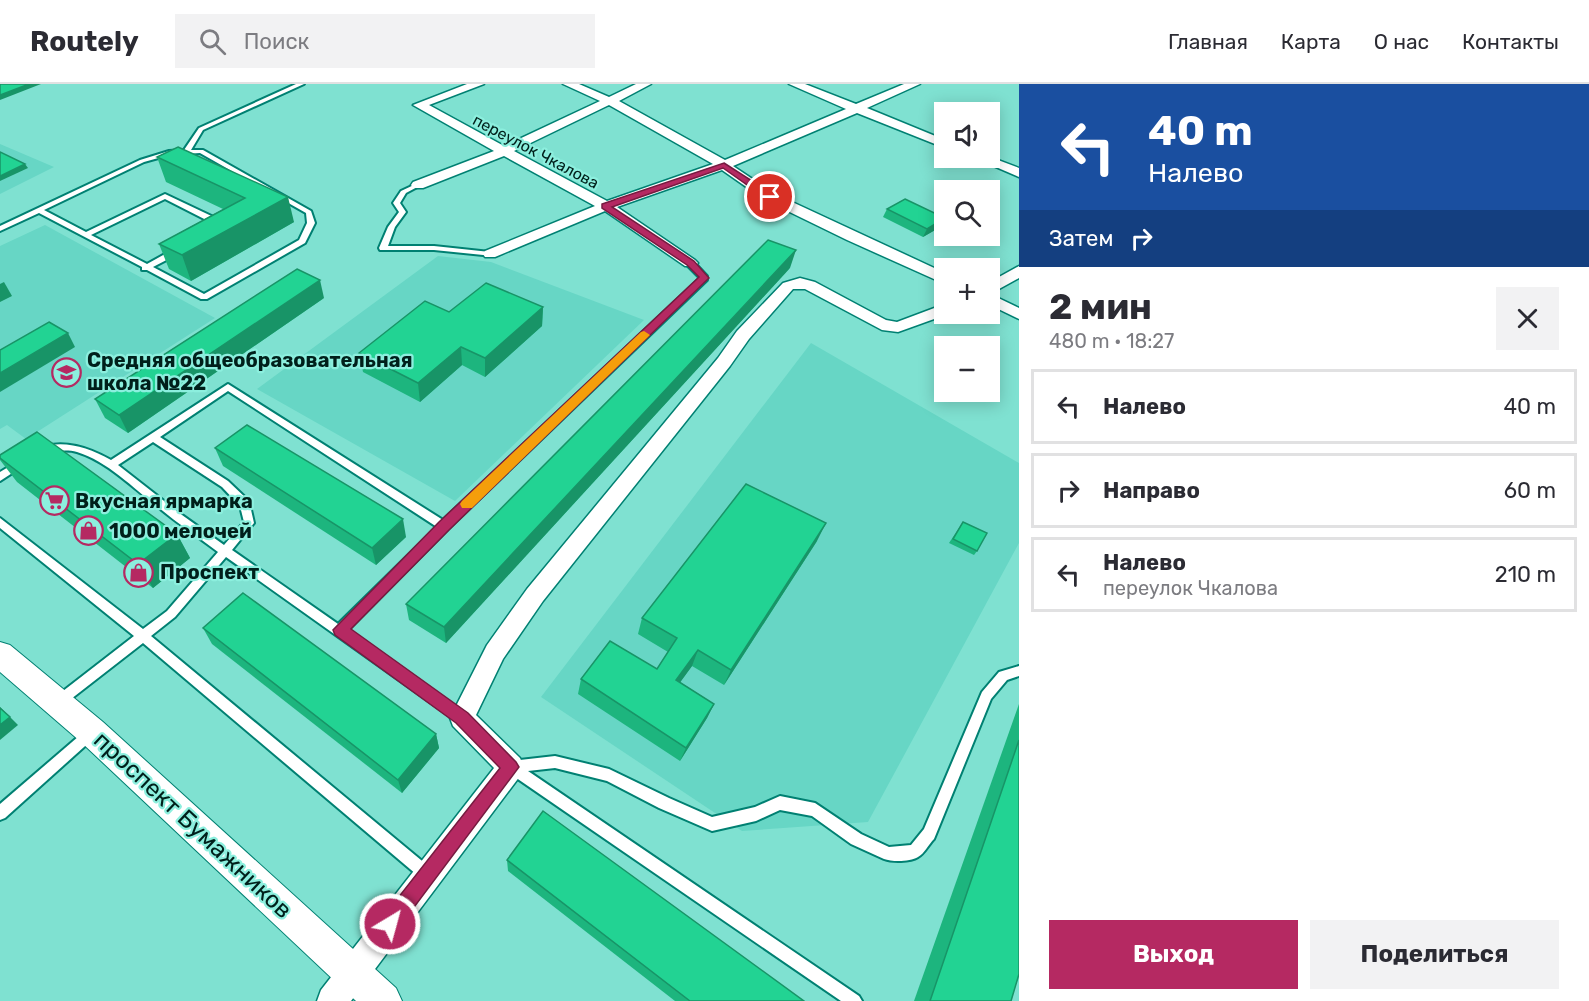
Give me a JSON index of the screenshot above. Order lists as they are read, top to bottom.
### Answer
{
  "streets": {
    "street": ["переулок Чкалова", "проспект Бумажников"]
  },
  "places": {
    "school or university": ["Средняя общеобразовательная школа №22"],
    "supermarket": ["Вкусная ярмарка"],
    "shop": ["1000 мелочей", "Проспект"]
  },
  "page": {
    "header": "Routely",
    "search": "Поиск",
    "nav": [
      "Главная",
      "Карта",
      "О нас",
      "Контакты"
    ],
    "turn": ["40 m", "Налево"],
    "map_buttons": ["+", "−"],
    "then": "Затем",
    "heading": ["2 мин", "480 m · 18:27"],
    "list": [
      {
        "name": "Налево",
        "value": "40 m"
      },
      {
        "name": "Направо",
        "value": "60 m"
      },
      {
        "name": "Налево",
        "note": "переулок Чкалова",
        "value": "210 m"
      }
    ],
    "buttons": ["Выход", "Поделиться"]
  }
}
